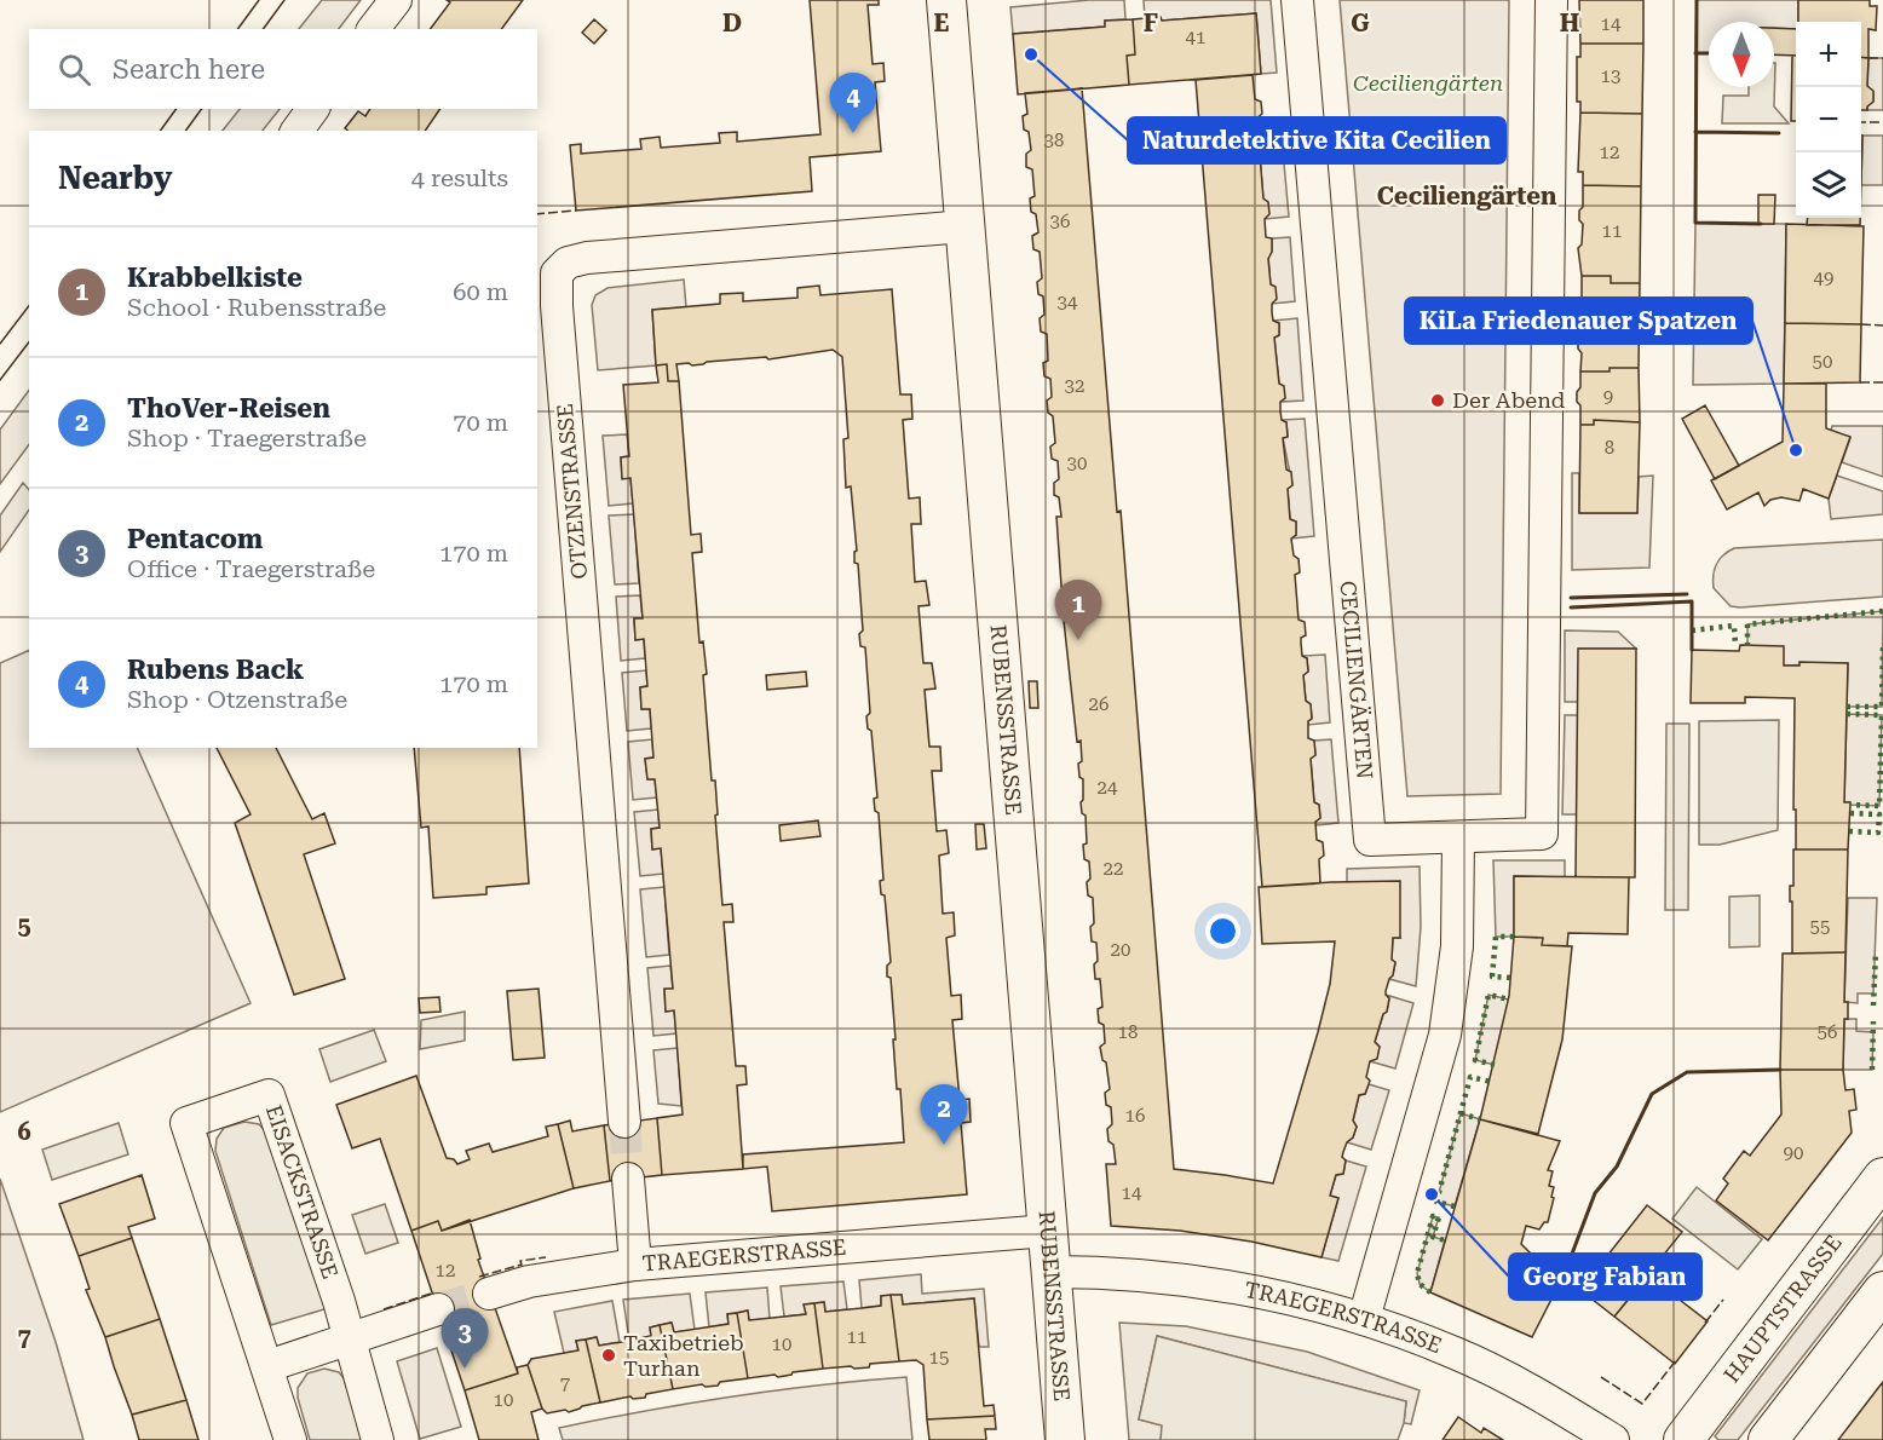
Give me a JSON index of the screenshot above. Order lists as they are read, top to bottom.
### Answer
{
  "streets": {
    "street": [
      "OTZENSTRASSE",
      "CECILIENGÄRTEN",
      "RUBENSSTRASSE",
      "EISACKSTRASSE",
      "TRAEGERSTRASSE",
      "HAUPTSTRASSE"
    ]
  },
  "crossings": [
    ["OTZENSTRASSE", "RUBENSSTRASSE"],
    ["RUBENSSTRASSE", "TRAEGERSTRASSE"]
  ],
  "districts": ["Ceciliengärten"],
  "parks": ["Ceciliengärten"],
  "places": [
    "Naturdetektive Kita Cecilien",
    "Der Abend",
    "KiLa Friedenauer Spatzen",
    "Georg Fabian",
    "Taxibetrieb Turhan"
  ],
  "house_numbers": [
    "14",
    "41",
    "13",
    "38",
    "12",
    "36",
    "11",
    "49",
    "34",
    "50",
    "32",
    "9",
    "8",
    "30",
    "26",
    "24",
    "22",
    "55",
    "20",
    "18",
    "56",
    "16",
    "90",
    "14",
    "12",
    "11",
    "10",
    "15",
    "7",
    "10"
  ],
  "north": "bottom",
  "page": {
    "map_buttons": ["+", "−"],
    "search": "Search here",
    "pins": [
      "4",
      "1",
      "2",
      "3"
    ],
    "heading": ["Nearby", "4 results"],
    "list": [
      {
        "mark": "1",
        "name": "Krabbelkiste",
        "note": "School · Rubensstraße",
        "value": "60 m"
      },
      {
        "mark": "2",
        "name": "ThoVer-Reisen",
        "note": "Shop · Traegerstraße",
        "value": "70 m"
      },
      {
        "mark": "3",
        "name": "Pentacom",
        "note": "Office · Traegerstraße",
        "value": "170 m"
      },
      {
        "mark": "4",
        "name": "Rubens Back",
        "note": "Shop · Otzenstraße",
        "value": "170 m"
      }
    ]
  },
  "grid": {
    "columns": [
      "D",
      "E",
      "F",
      "G",
      "H"
    ],
    "rows": ["5", "6", "7"]
  }
}
